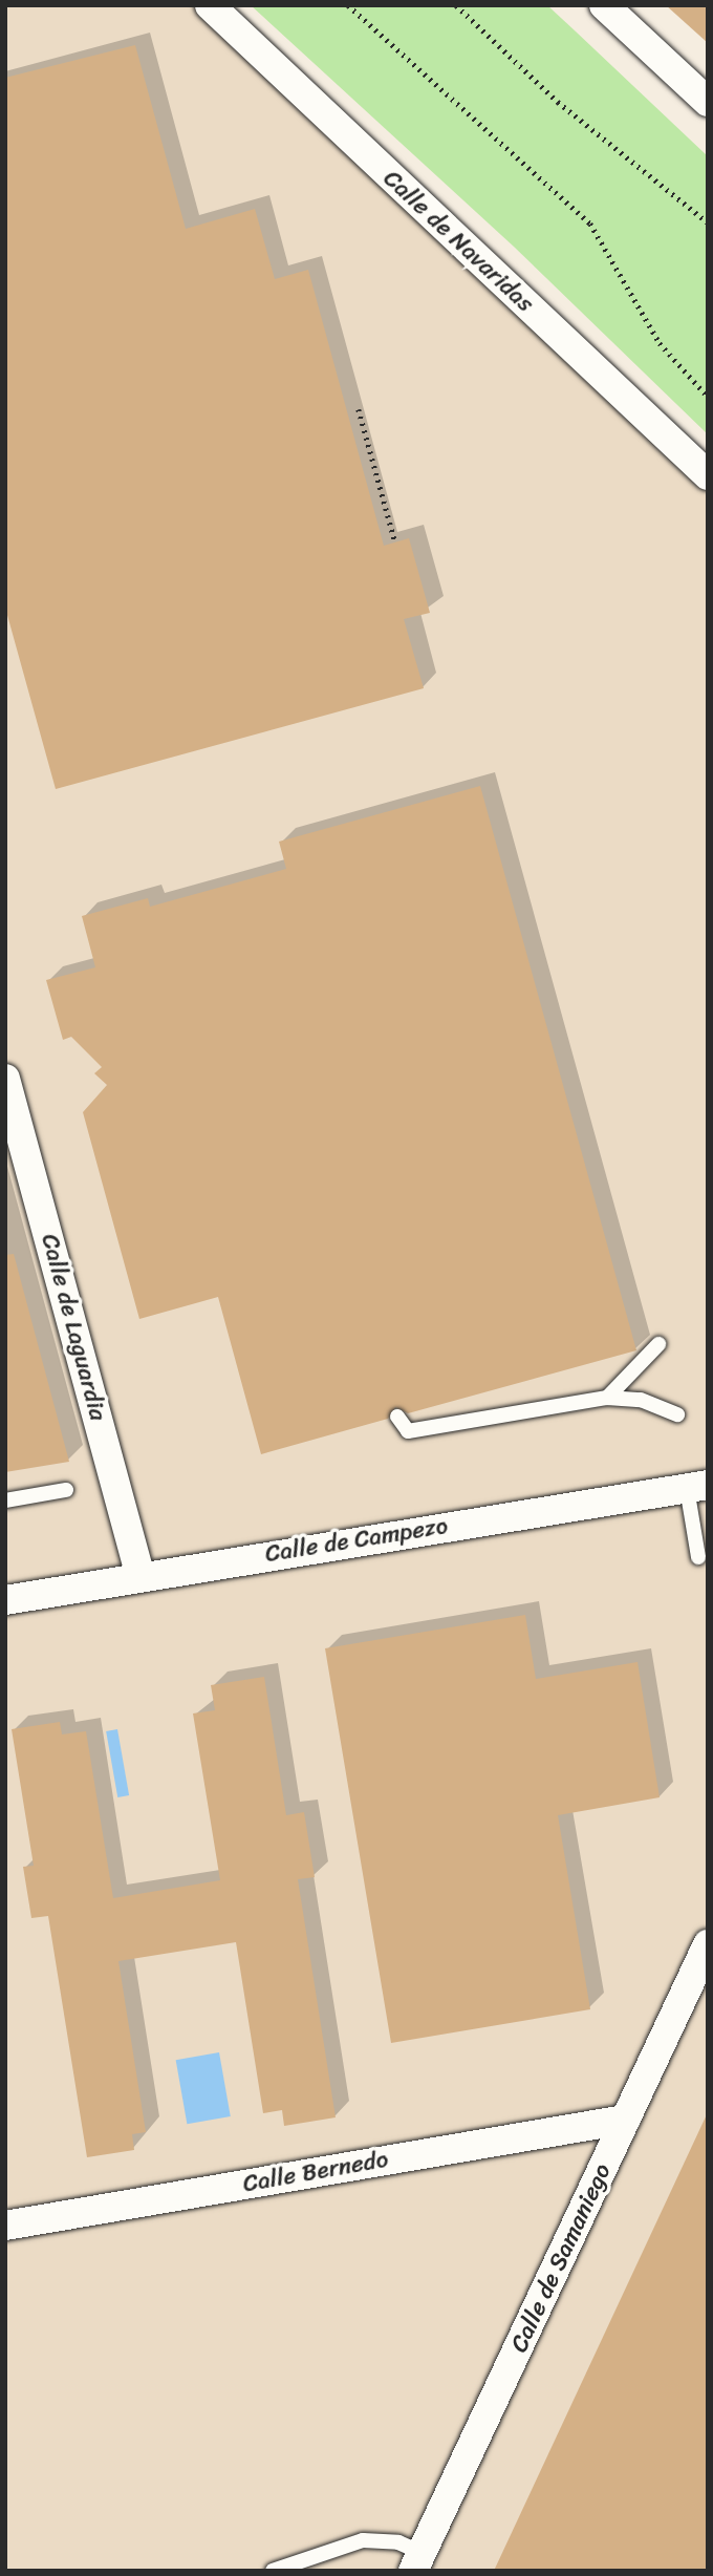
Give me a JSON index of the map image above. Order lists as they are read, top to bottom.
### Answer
{
  "streets": {
    "street": [
      "Calle de Navaridas",
      "Calle de Laguardia",
      "Calle de Campezo",
      "Calle Bernedo",
      "Calle de Samaniego"
    ]
  },
  "crossings": [
    ["Calle de Laguardia", "Calle de Campezo"],
    ["Calle Bernedo", "Calle de Samaniego"]
  ]
}
